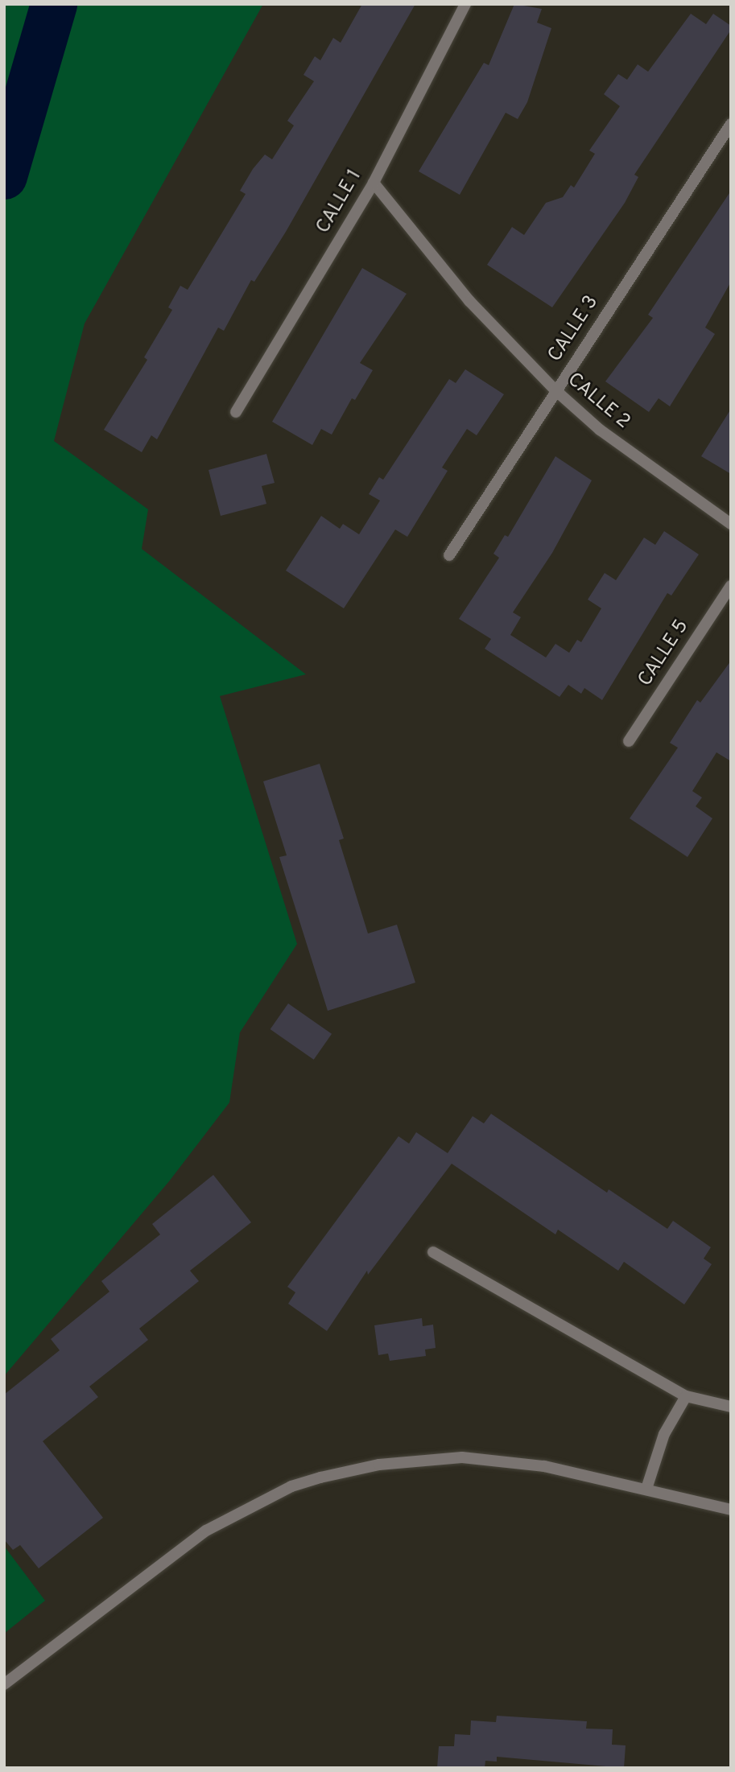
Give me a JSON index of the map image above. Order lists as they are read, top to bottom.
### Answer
{
  "streets": {
    "street": [
      "CALLE 1",
      "CALLE 3",
      "CALLE 2",
      "CALLE 5"
    ]
  },
  "crossings": [
    ["CALLE 1", "CALLE 2"],
    ["CALLE 3", "CALLE 2"]
  ]
}
